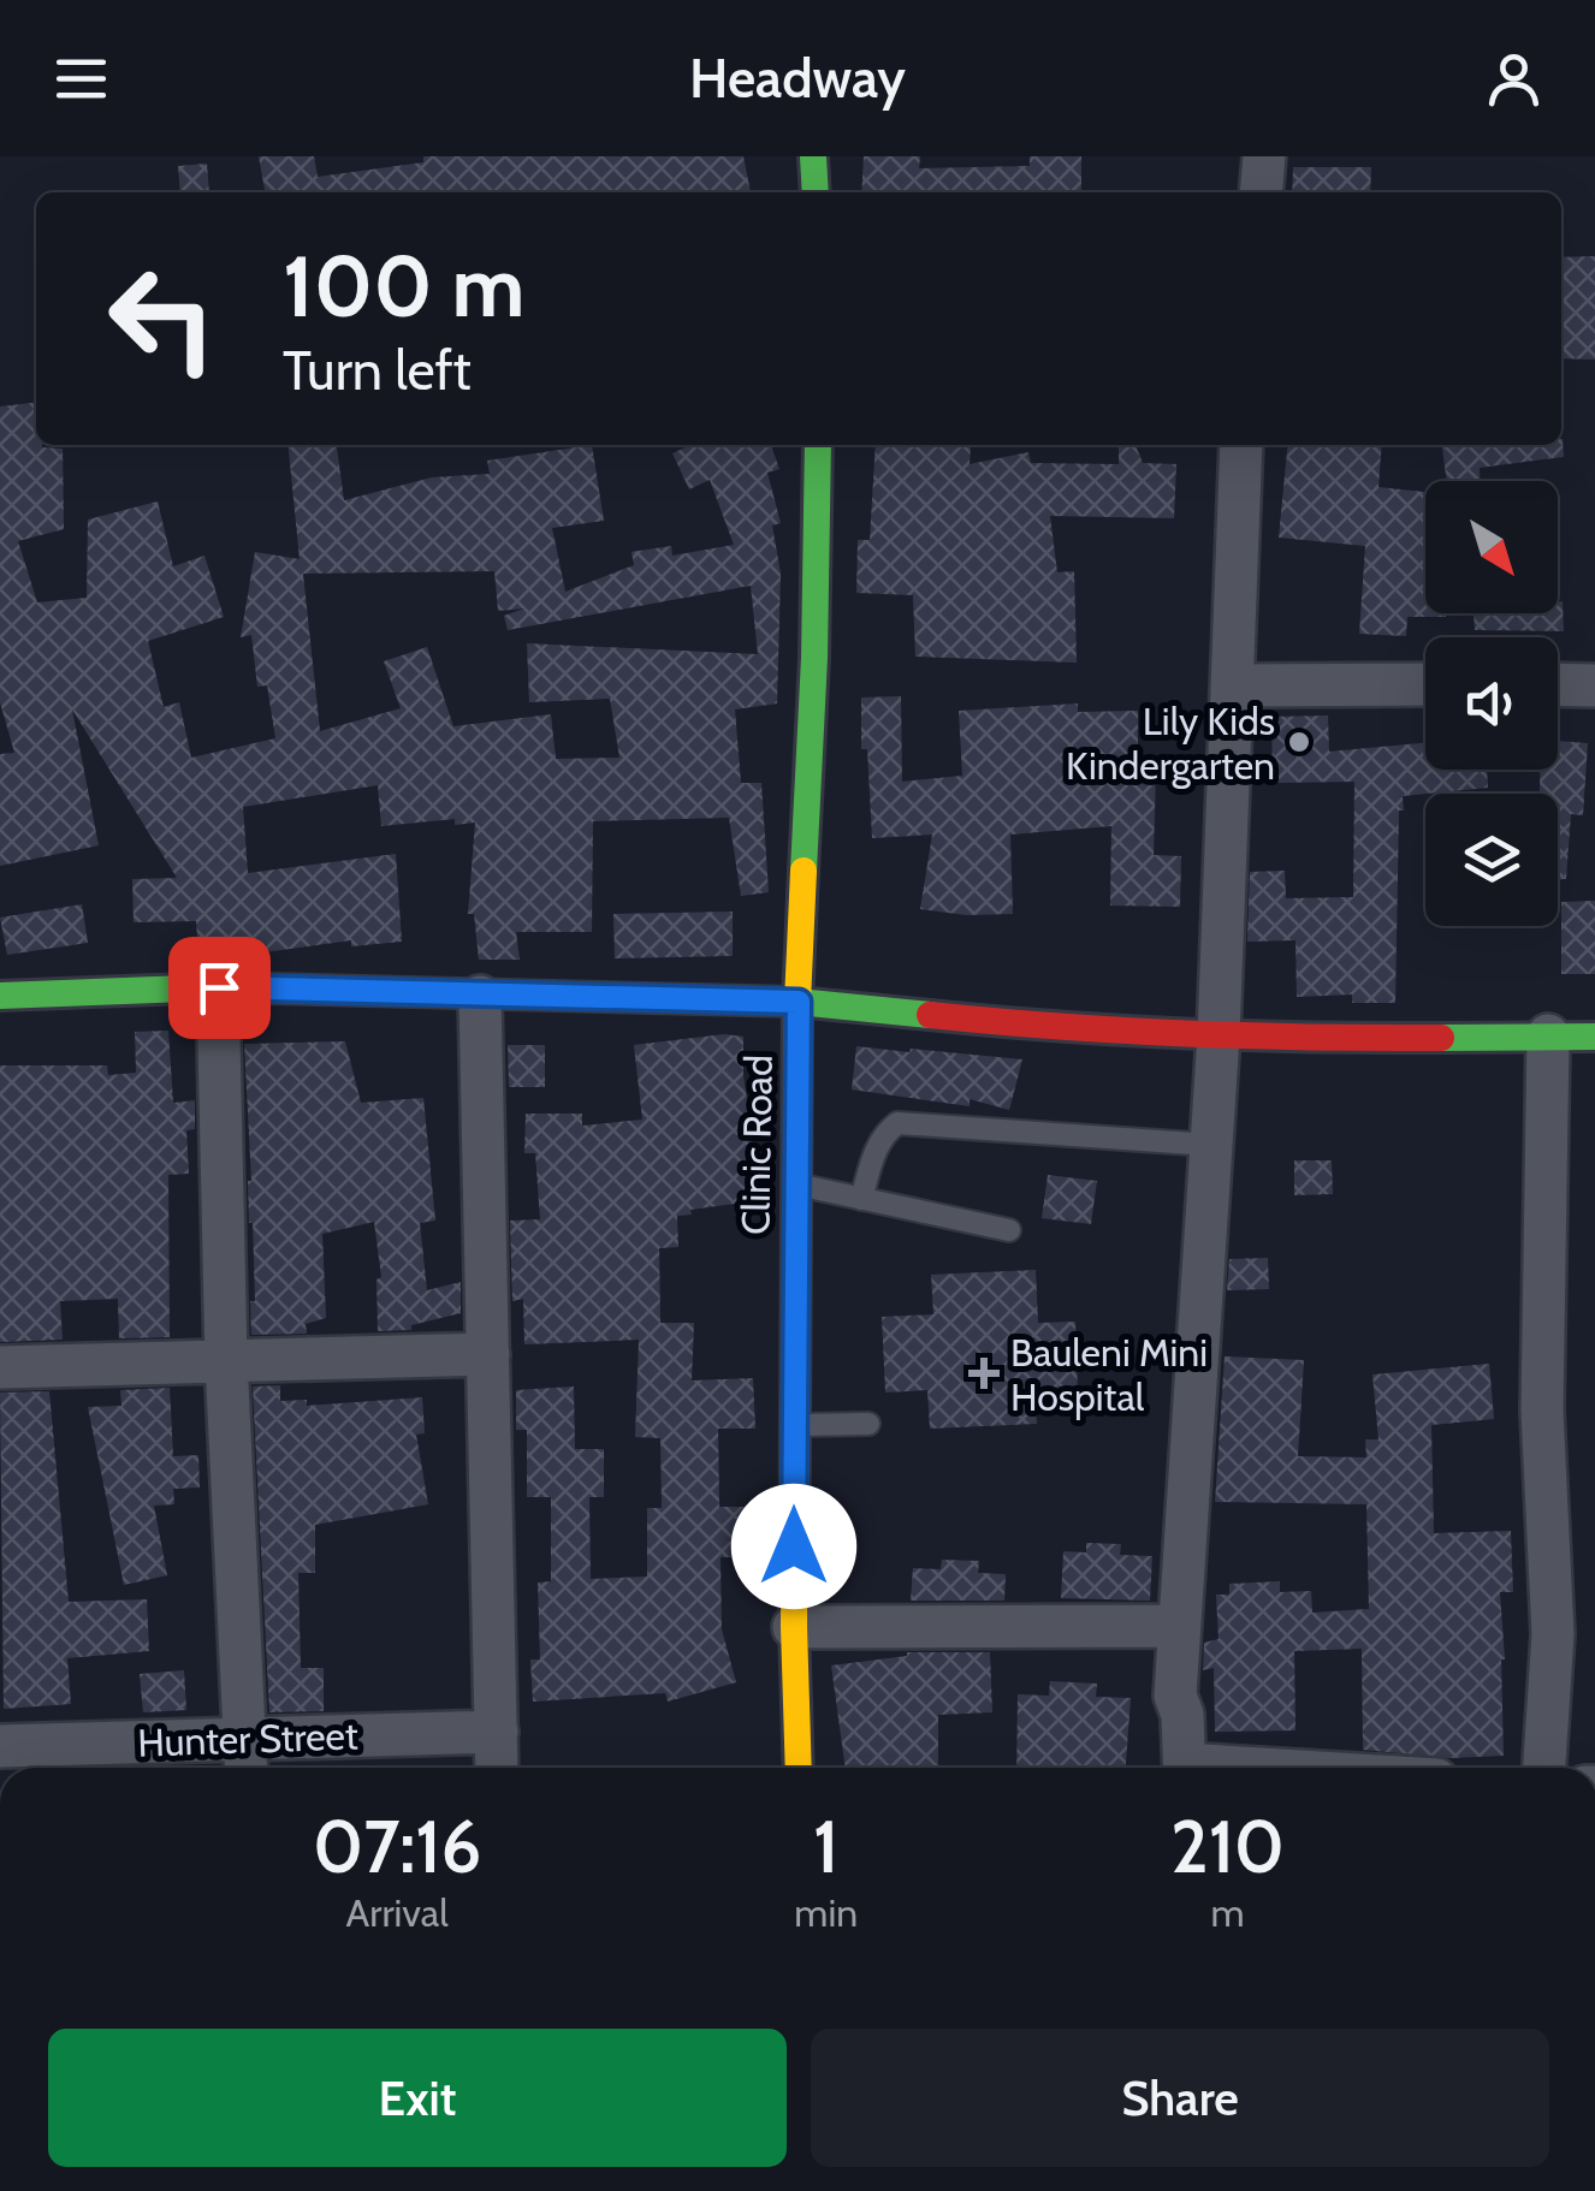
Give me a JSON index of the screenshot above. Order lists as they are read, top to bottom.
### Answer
{
  "streets": {
    "street": ["Clinic Road", "Hunter Street"]
  },
  "places": {
    "other": ["Lily Kids Kindergarten"],
    "health": ["Bauleni Mini Hospital"]
  },
  "north": "bottom right",
  "page": {
    "header": "Headway",
    "turn": ["100 m", "Turn left"],
    "eta": [
      "07:16",
      "Arrival",
      "1",
      "min",
      "210",
      "m"
    ],
    "buttons": ["Exit", "Share"]
  }
}
